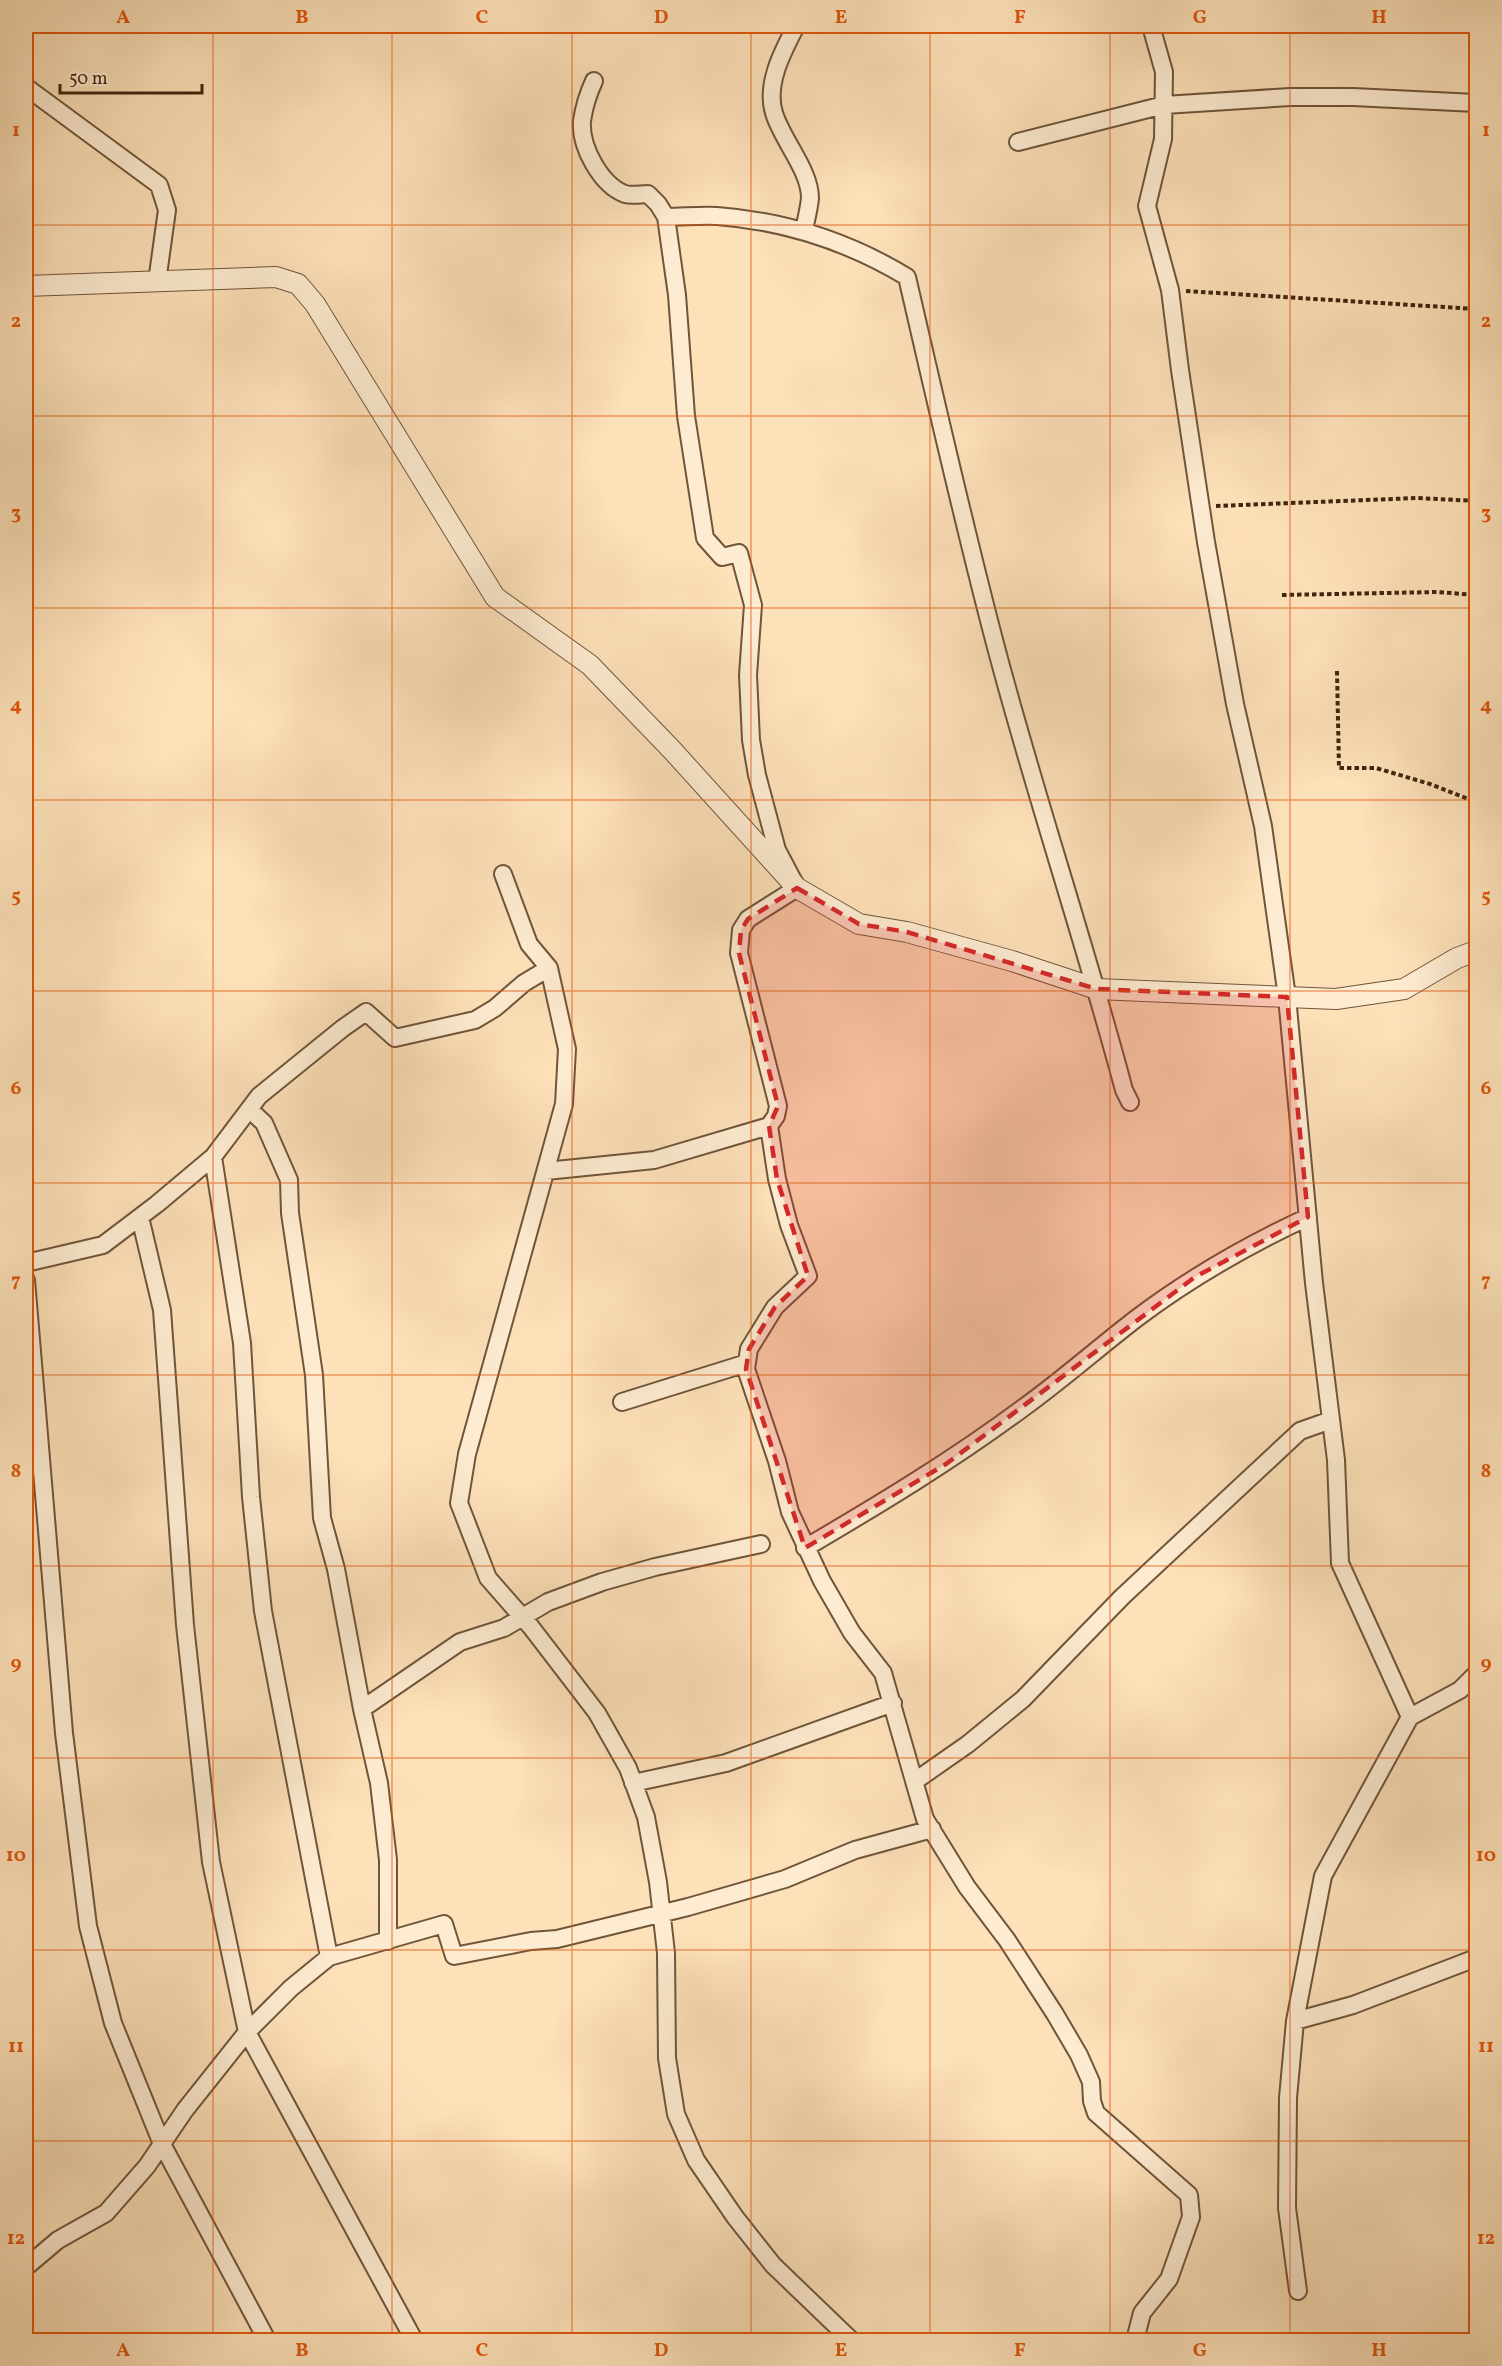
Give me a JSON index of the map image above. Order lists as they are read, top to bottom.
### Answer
{
  "scale_bar": "50 m",
  "grid": {
    "columns": [
      "A",
      "B",
      "C",
      "D",
      "E",
      "F",
      "G",
      "H"
    ],
    "rows": [
      "1",
      "2",
      "3",
      "4",
      "5",
      "6",
      "7",
      "8",
      "9",
      "10",
      "11",
      "12"
    ]
  }
}
